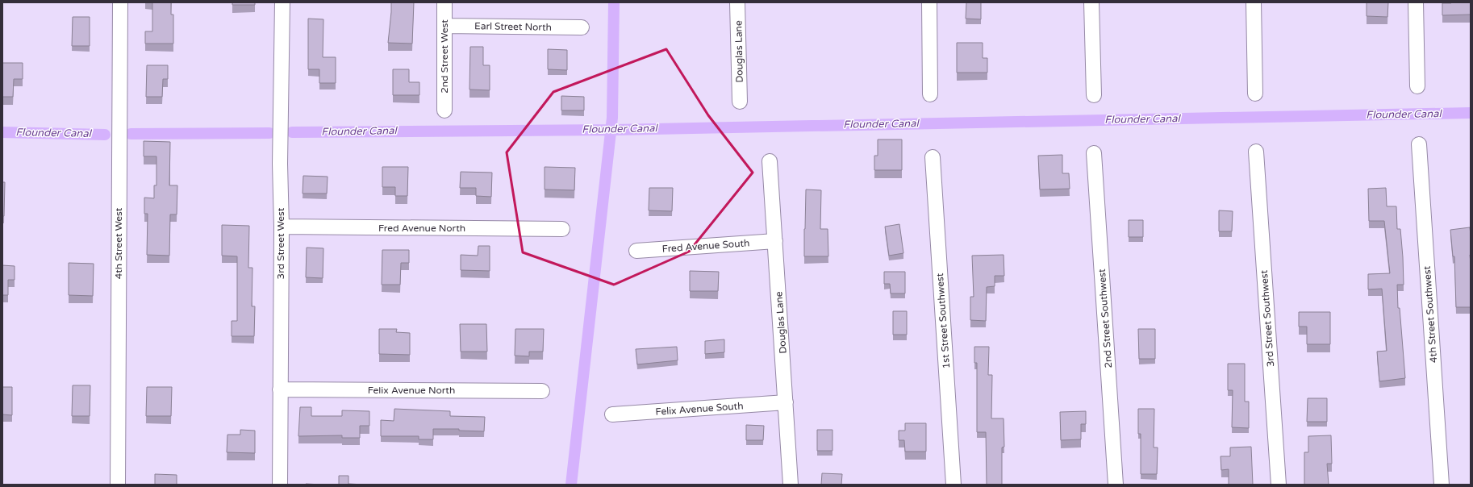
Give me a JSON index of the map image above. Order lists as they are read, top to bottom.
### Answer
{
  "streets": {
    "street": [
      "Earl Street North",
      "Douglas Lane",
      "2nd Street West",
      "Fred Avenue North",
      "4th Street West",
      "3rd Street West",
      "Fred Avenue South",
      "4th Street Southwest",
      "2nd Street Southwest",
      "3rd Street Southwest",
      "1st Street Southwest",
      "Felix Avenue North",
      "Felix Avenue South"
    ]
  },
  "crossings": [
    ["Earl Street North", "2nd Street West"],
    ["Douglas Lane", "Fred Avenue South"],
    ["Douglas Lane", "Felix Avenue South"],
    ["Fred Avenue North", "3rd Street West"],
    ["3rd Street West", "Felix Avenue North"]
  ],
  "water": ["Flounder Canal"]
}
